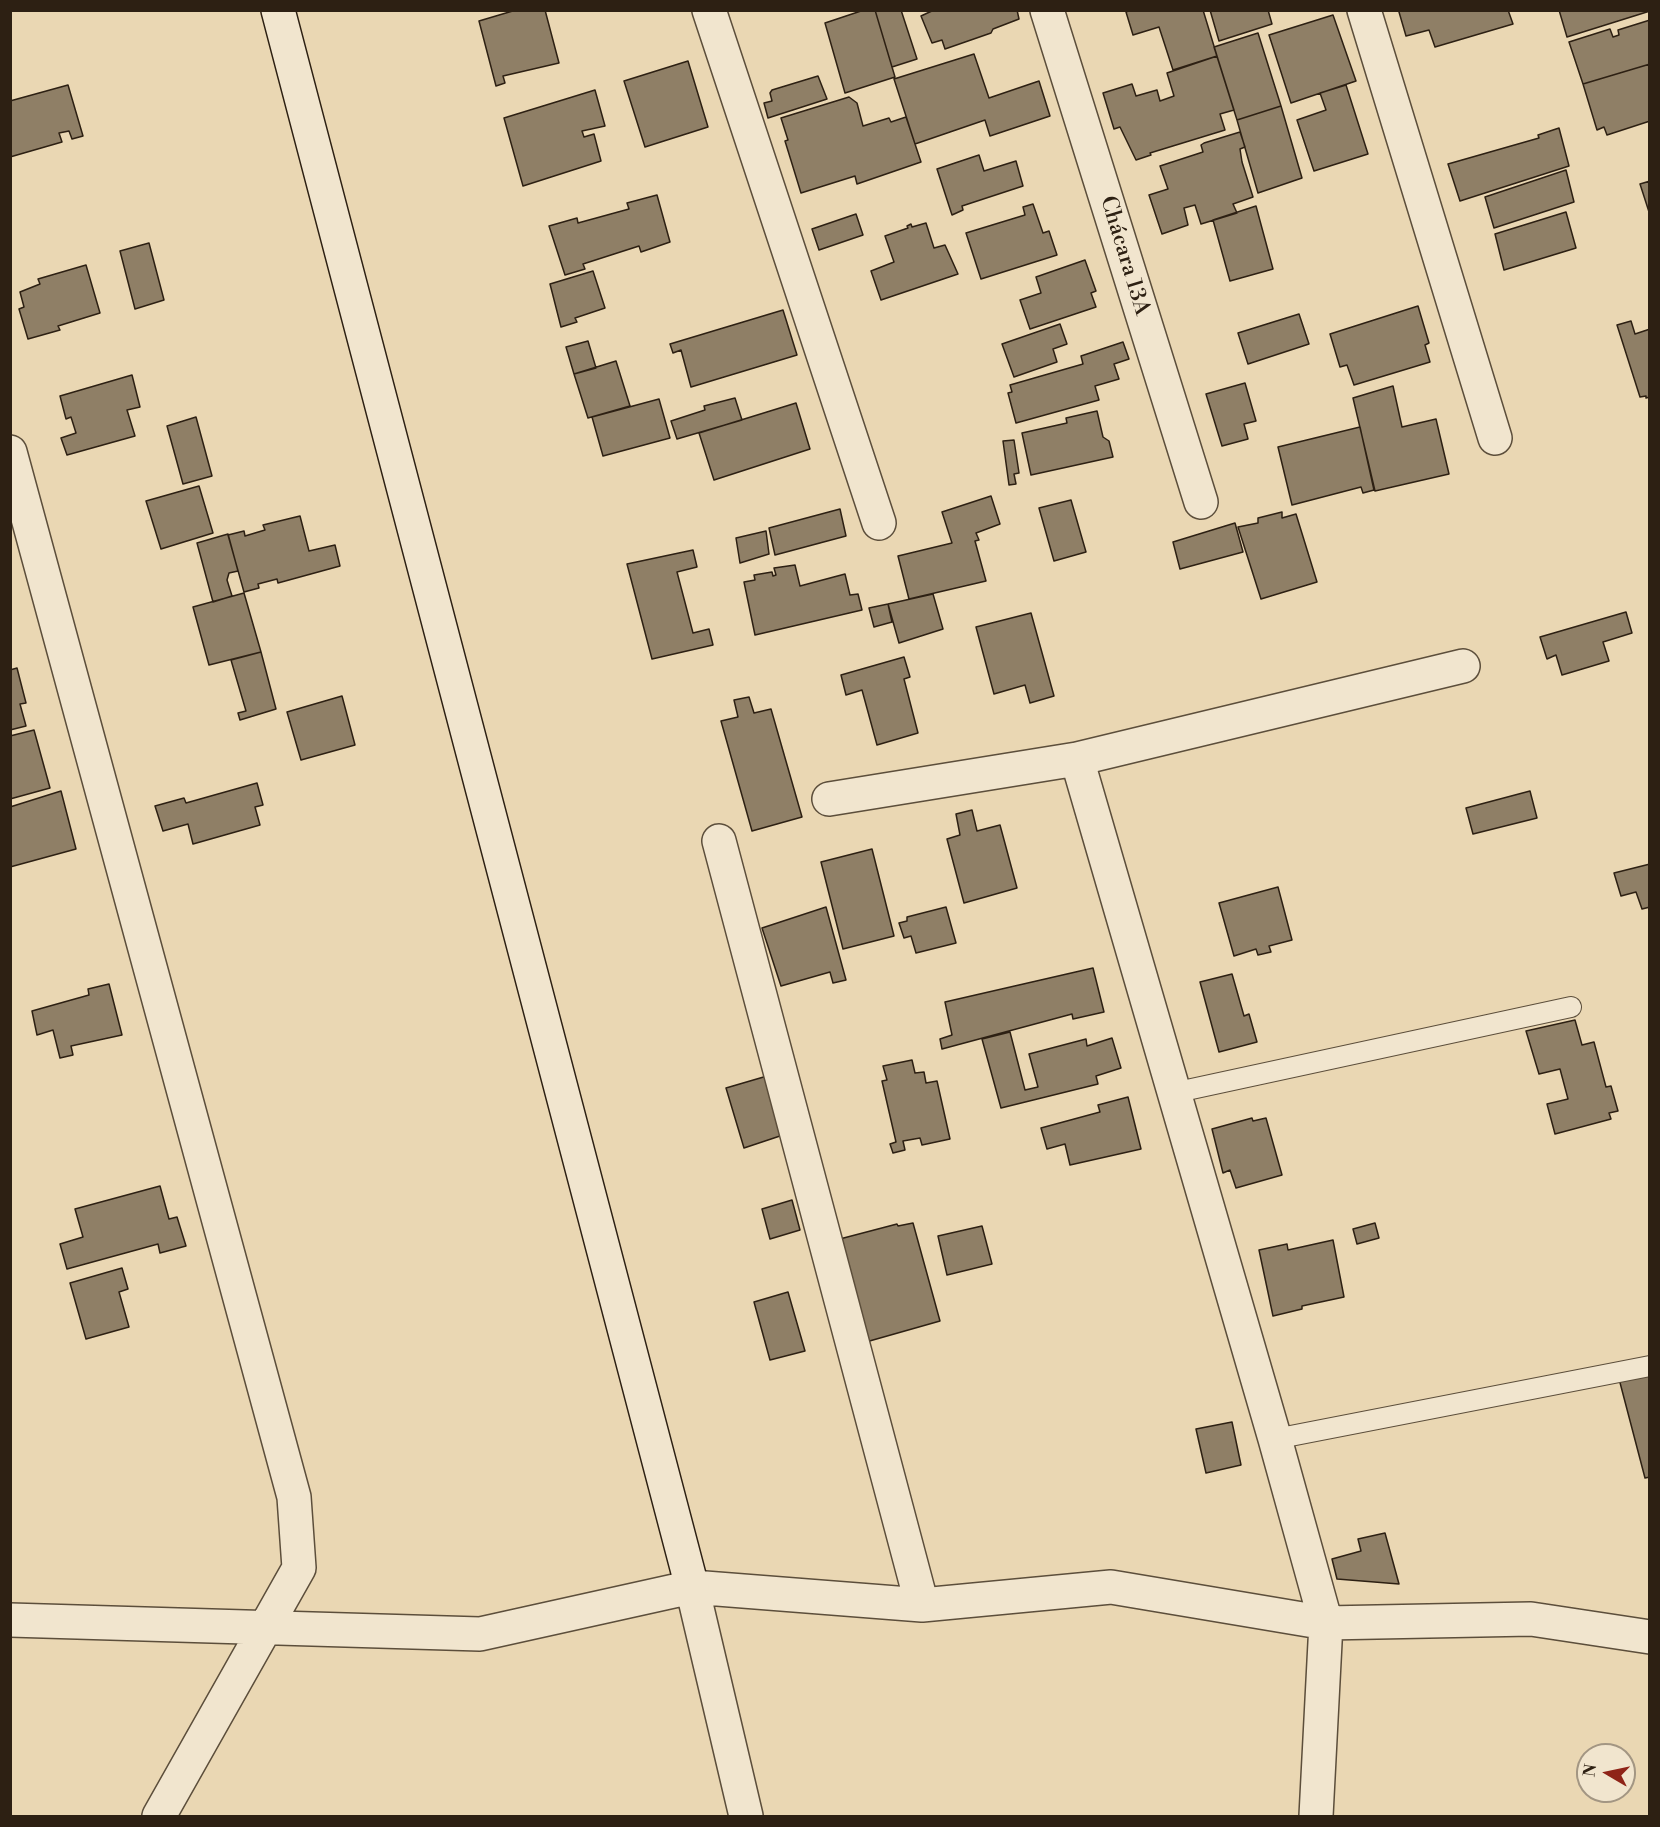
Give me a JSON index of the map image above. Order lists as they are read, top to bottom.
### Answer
{
  "streets": {
    "street": ["Chácara 13A"]
  },
  "north": "left"
}
